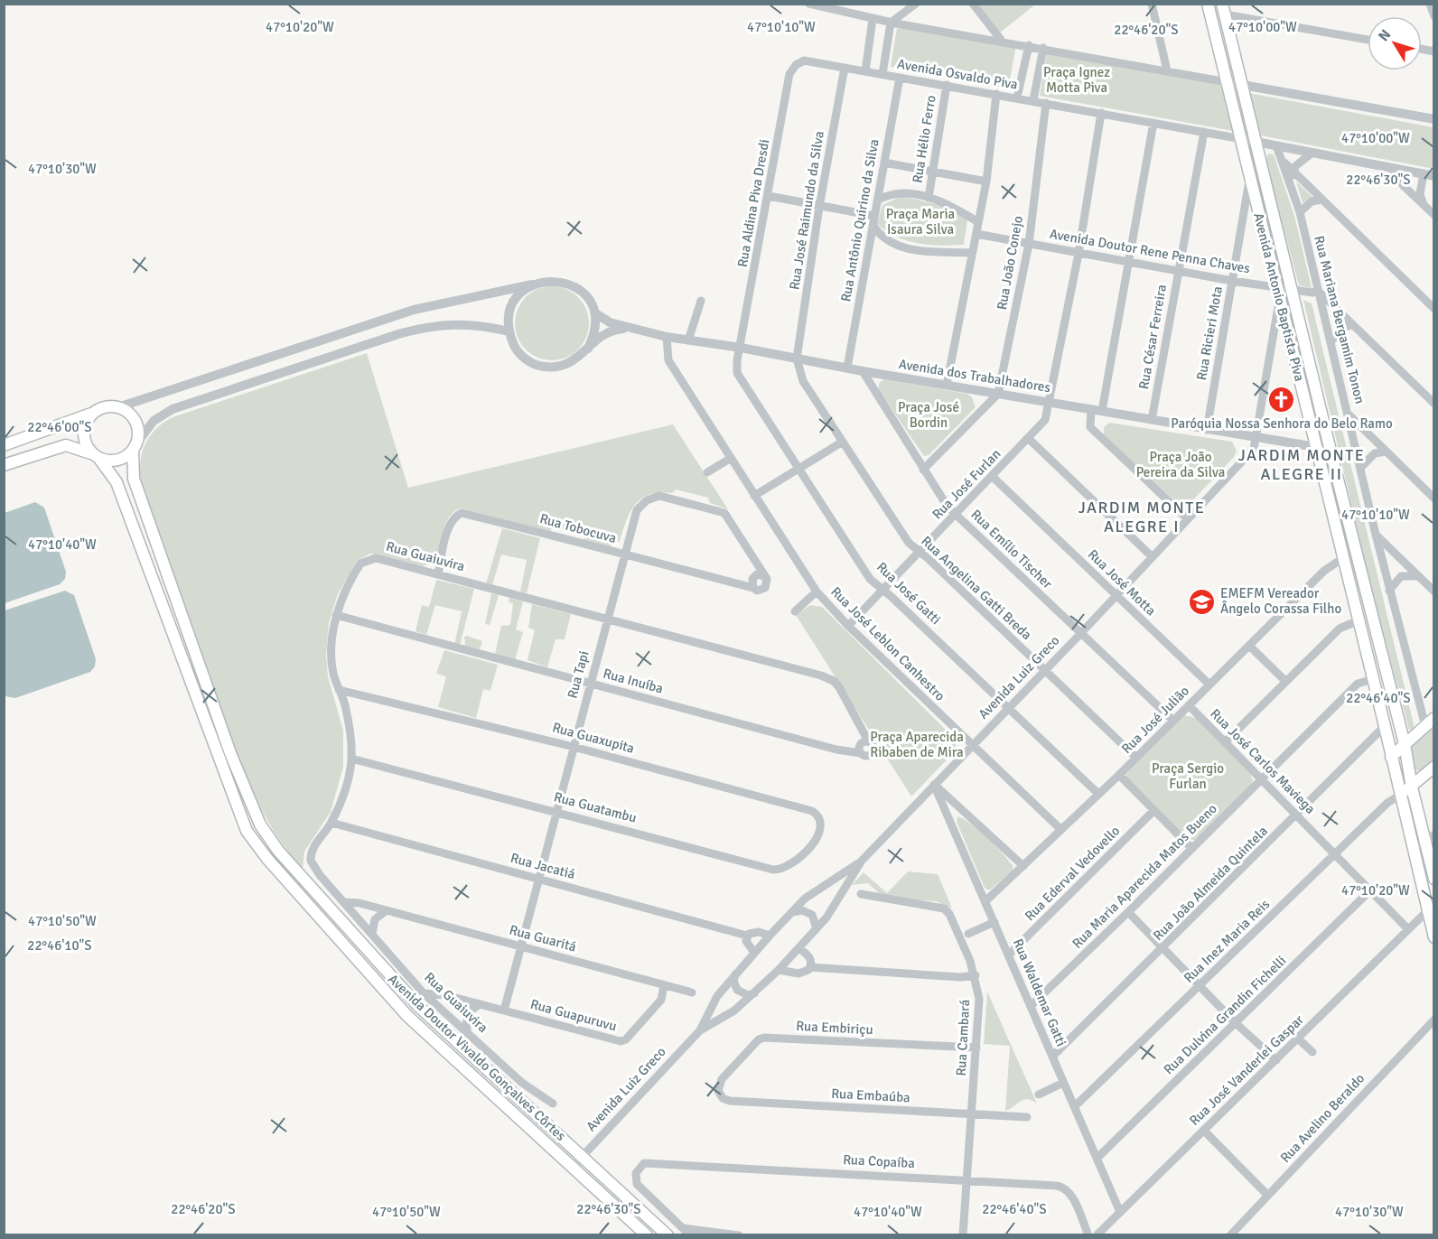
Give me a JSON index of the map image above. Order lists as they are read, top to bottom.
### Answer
{
  "streets": {
    "main road": ["Avenida Antonio Baptista Piva", "Avenida Doutor Vivaldo Gonçalves Côrtes"],
    "street": [
      "Avenida Osvaldo Piva",
      "Rua Hélio Ferro",
      "Rua Aldina Piva Dresdi",
      "Rua José Raimundo da Silva",
      "Rua Antônio Quirino da Silva",
      "Avenida Doutor Rene Penna Chaves",
      "Rua João Conejo",
      "Rua Mariana Bergamim Tonon",
      "Rua Ricieri Mota",
      "Rua César Ferreira",
      "Avenida dos Trabalhadores",
      "Rua José Furlan",
      "Rua Tobocuva",
      "Rua Emílio Tischer",
      "Rua Guaiuvira",
      "Rua José Motta",
      "Rua Angelina Gatti Breda",
      "Rua José Gatti",
      "Rua José Leblon Canhestro",
      "Rua Tapi",
      "Avenida Luiz Greco",
      "Rua Inuíba",
      "Rua José Julião",
      "Rua Guaxupita",
      "Rua José Carlos Maviega",
      "Rua Guatambu",
      "Rua Jacatiá",
      "Rua Ederval Vedovello",
      "Rua Maria Aparecida Matos Bueno",
      "Rua João Almeida Quintela",
      "Rua Guaritá",
      "Rua Inez Maria Reis",
      "Rua Waldemar Gatti",
      "Rua Guapuruvu",
      "Rua Dulvina Grandin Fichelli",
      "Rua Embiriçu",
      "Rua Cambará",
      "Rua José Vanderlei Gaspar",
      "Rua Embaúba",
      "Rua Avelino Beraldo",
      "Rua Copaíba"
    ]
  },
  "crossings": [
    ["Avenida Osvaldo Piva", "Rua Hélio Ferro"],
    ["Avenida Osvaldo Piva", "Rua Aldina Piva Dresdi"],
    ["Avenida Osvaldo Piva", "Rua José Raimundo da Silva"],
    ["Avenida Osvaldo Piva", "Rua Antônio Quirino da Silva"],
    ["Avenida Osvaldo Piva", "Rua João Conejo"],
    ["Avenida Osvaldo Piva", "Avenida Antonio Baptista Piva"],
    ["Avenida Osvaldo Piva", "Rua César Ferreira"],
    ["Avenida Osvaldo Piva", "Rua José Furlan"],
    ["Rua Aldina Piva Dresdi", "Avenida dos Trabalhadores"],
    ["Rua Aldina Piva Dresdi", "Rua José Gatti"],
    ["Rua José Raimundo da Silva", "Avenida dos Trabalhadores"],
    ["Rua José Raimundo da Silva", "Rua Angelina Gatti Breda"],
    ["Rua Antônio Quirino da Silva", "Avenida dos Trabalhadores"],
    ["Avenida Doutor Rene Penna Chaves", "Rua João Conejo"],
    ["Avenida Doutor Rene Penna Chaves", "Avenida Antonio Baptista Piva"],
    ["Avenida Doutor Rene Penna Chaves", "Rua Mariana Bergamim Tonon"],
    ["Avenida Doutor Rene Penna Chaves", "Rua Ricieri Mota"],
    ["Avenida Doutor Rene Penna Chaves", "Rua César Ferreira"],
    ["Avenida Doutor Rene Penna Chaves", "Rua José Furlan"],
    ["Rua João Conejo", "Avenida dos Trabalhadores"],
    ["Avenida Antonio Baptista Piva", "Rua Ricieri Mota"],
    ["Avenida Antonio Baptista Piva", "Avenida dos Trabalhadores"],
    ["Avenida Antonio Baptista Piva", "Avenida Luiz Greco"],
    ["Avenida Antonio Baptista Piva", "Rua José Julião"],
    ["Avenida Antonio Baptista Piva", "Rua Maria Aparecida Matos Bueno"],
    ["Avenida Antonio Baptista Piva", "Rua João Almeida Quintela"],
    ["Avenida Antonio Baptista Piva", "Rua Inez Maria Reis"],
    ["Avenida Antonio Baptista Piva", "Rua José Vanderlei Gaspar"],
    ["Rua Ricieri Mota", "Avenida dos Trabalhadores"],
    ["Rua César Ferreira", "Avenida dos Trabalhadores"],
    ["Avenida dos Trabalhadores", "Rua José Furlan"],
    ["Avenida dos Trabalhadores", "Rua Emílio Tischer"],
    ["Avenida dos Trabalhadores", "Rua Angelina Gatti Breda"],
    ["Avenida dos Trabalhadores", "Rua José Gatti"],
    ["Avenida dos Trabalhadores", "Rua José Leblon Canhestro"],
    ["Avenida dos Trabalhadores", "Avenida Luiz Greco"],
    ["Rua José Furlan", "Rua Emílio Tischer"],
    ["Rua José Furlan", "Rua José Motta"],
    ["Rua José Furlan", "Rua Angelina Gatti Breda"],
    ["Rua José Furlan", "Rua José Gatti"],
    ["Rua José Furlan", "Rua José Leblon Canhestro"],
    ["Rua Tobocuva", "Rua Guaiuvira"],
    ["Rua Tobocuva", "Rua Tapi"],
    ["Rua Emílio Tischer", "Avenida Luiz Greco"],
    ["Rua Emílio Tischer", "Rua José Julião"],
    ["Rua Guaiuvira", "Rua Tapi"],
    ["Rua Guaiuvira", "Rua Inuíba"],
    ["Rua Guaiuvira", "Rua Guaxupita"],
    ["Rua Guaiuvira", "Rua Guatambu"],
    ["Rua Guaiuvira", "Rua Jacatiá"],
    ["Rua Guaiuvira", "Rua Guaritá"],
    ["Rua Guaiuvira", "Rua Guapuruvu"],
    ["Rua José Motta", "Avenida Luiz Greco"],
    ["Rua José Motta", "Rua José Julião"],
    ["Rua Angelina Gatti Breda", "Avenida Luiz Greco"],
    ["Rua Angelina Gatti Breda", "Rua José Julião"],
    ["Rua José Gatti", "Avenida Luiz Greco"],
    ["Rua José Gatti", "Rua José Julião"],
    ["Rua José Leblon Canhestro", "Avenida Luiz Greco"],
    ["Rua José Leblon Canhestro", "Rua José Julião"],
    ["Rua Tapi", "Rua Inuíba"],
    ["Rua Tapi", "Rua Guaxupita"],
    ["Rua Tapi", "Rua Guatambu"],
    ["Rua Tapi", "Rua Jacatiá"],
    ["Rua Tapi", "Rua Guaritá"],
    ["Rua Tapi", "Rua Guapuruvu"],
    ["Avenida Luiz Greco", "Rua Jacatiá"],
    ["Avenida Luiz Greco", "Rua Waldemar Gatti"],
    ["Avenida Luiz Greco", "Avenida Doutor Vivaldo Gonçalves Côrtes"],
    ["Rua José Julião", "Rua José Carlos Maviega"],
    ["Rua José Julião", "Rua Waldemar Gatti"],
    ["Rua Guaxupita", "Rua Guatambu"],
    ["Rua José Carlos Maviega", "Rua Maria Aparecida Matos Bueno"],
    ["Rua José Carlos Maviega", "Rua João Almeida Quintela"],
    ["Rua José Carlos Maviega", "Rua Inez Maria Reis"],
    ["Rua José Carlos Maviega", "Rua Dulvina Grandin Fichelli"],
    ["Rua José Carlos Maviega", "Rua José Vanderlei Gaspar"],
    ["Rua Ederval Vedovello", "Rua Waldemar Gatti"],
    ["Rua Maria Aparecida Matos Bueno", "Rua Waldemar Gatti"],
    ["Rua João Almeida Quintela", "Rua Waldemar Gatti"],
    ["Rua Guaritá", "Rua Guapuruvu"],
    ["Rua Inez Maria Reis", "Rua Waldemar Gatti"],
    ["Rua Waldemar Gatti", "Rua Dulvina Grandin Fichelli"],
    ["Rua Waldemar Gatti", "Rua José Vanderlei Gaspar"],
    ["Rua Embiriçu", "Rua Cambará"],
    ["Rua Embiriçu", "Rua Embaúba"],
    ["Rua Cambará", "Rua Embaúba"],
    ["Rua Cambará", "Rua Copaíba"]
  ],
  "districts": ["JARDIM MONTE ALEGRE II", "JARDIM MONTE ALEGRE I"],
  "parks": [
    "Praça Ignez Motta Piva",
    "Praça Maria Isaura Silva",
    "Praça José Bordin",
    "Praça João Pereira da Silva",
    "Praça Aparecida Ribaben de Mira",
    "Praça Sergio Furlan"
  ],
  "places": {
    "church": ["Paróquia Nossa Senhora do Belo Ramo"],
    "school or university": ["EMEFM Vereador Ângelo Corassa Filho"]
  },
  "north": "top left",
  "coordinates": [
    "47°10'20\"W",
    "47°10'10\"W",
    "47°10'00\"W",
    "22°46'20\"S",
    "47°10'30\"W",
    "22°46'30\"S",
    "22°46'00\"S",
    "47°10'40\"W",
    "22°46'40\"S",
    "47°10'50\"W",
    "22°46'10\"S"
  ]
}
